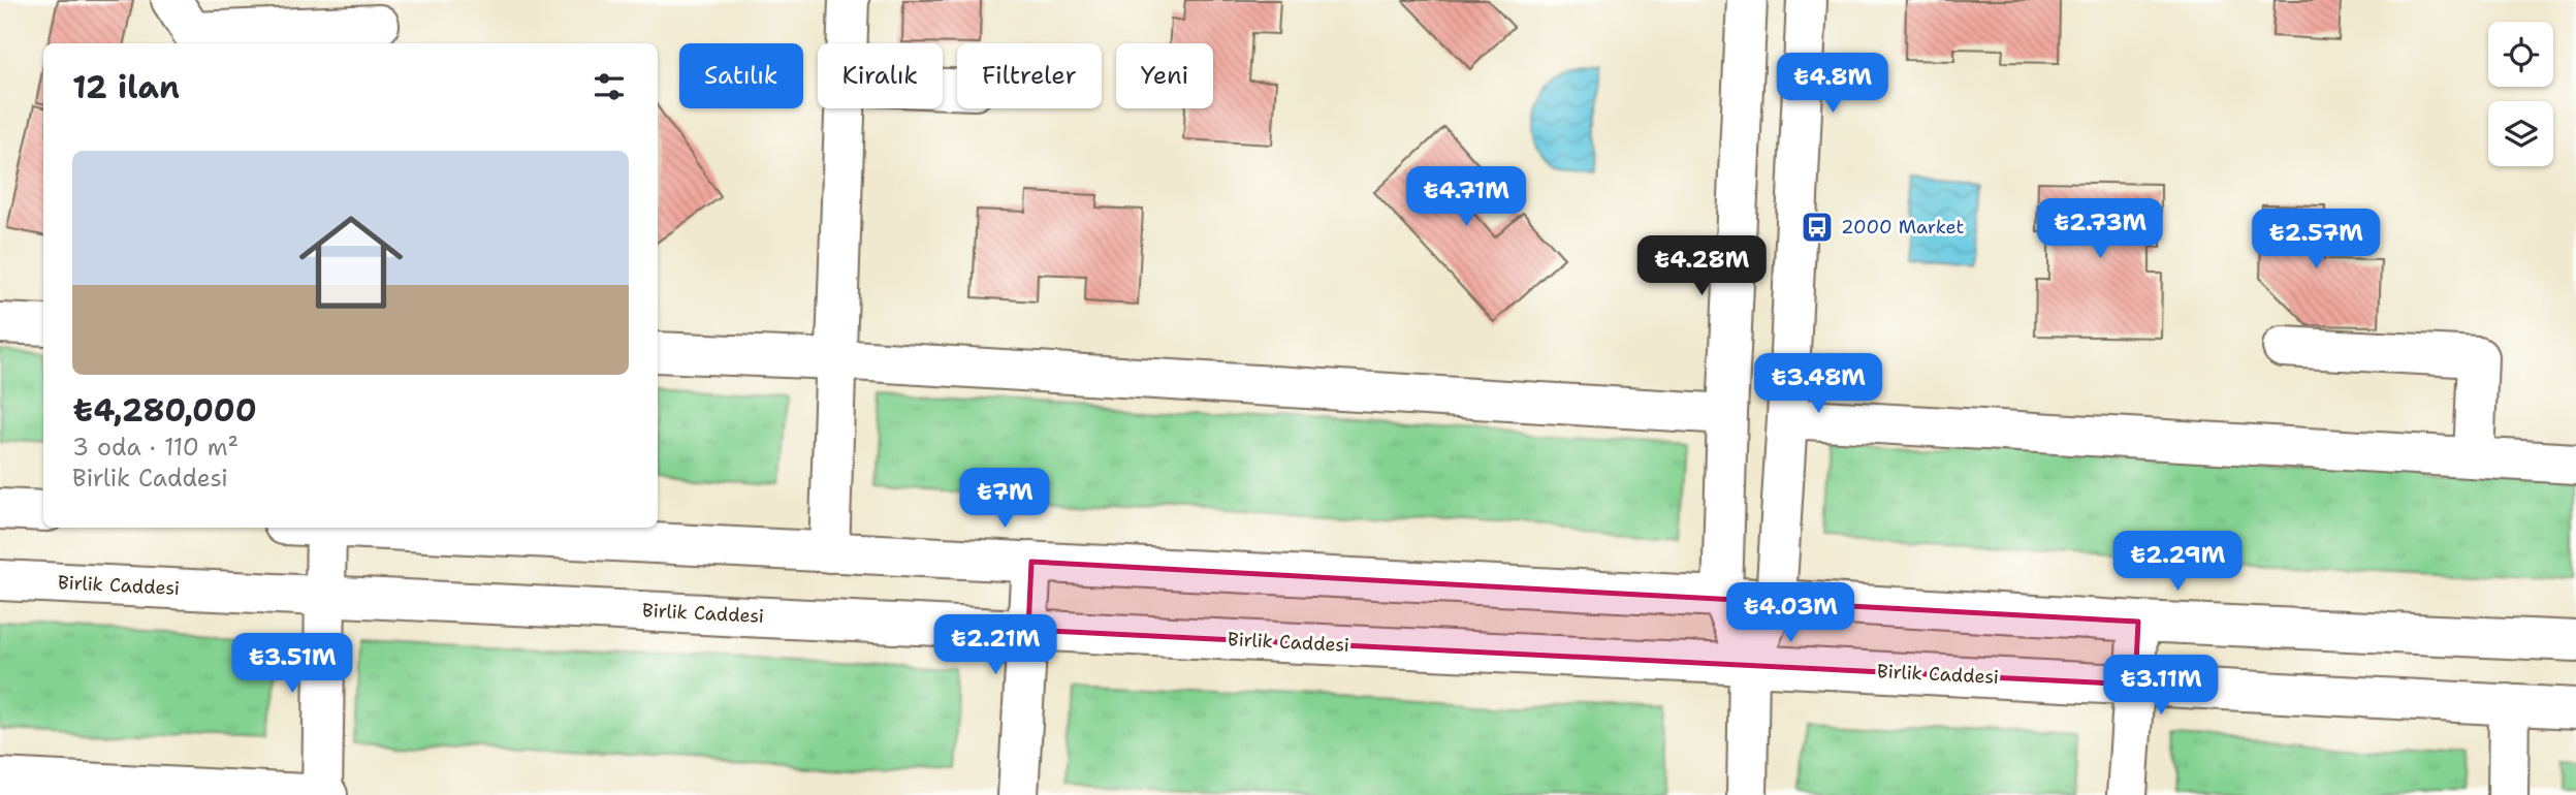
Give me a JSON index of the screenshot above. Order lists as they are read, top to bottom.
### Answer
{
  "streets": {
    "street": ["Birlik Caddesi"]
  },
  "places": {
    "bus stop": ["2000 Market"]
  },
  "page": {
    "chip": [
      "Satılık",
      "Kiralık",
      "Filtreler",
      "Yeni"
    ],
    "heading": "12 ilan",
    "price": [
      "₺4.8M",
      "₺4.71M",
      "₺2.73M",
      "₺2.57M",
      "₺4.28M",
      "₺3.48M",
      "₺7M",
      "₺2.29M",
      "₺4.03M",
      "₺2.21M",
      "₺3.51M",
      "₺3.11M"
    ],
    "list": [
      {
        "name": "₺4,280,000",
        "note": "3 oda · 110 m² · Birlik Caddesi"
      }
    ]
  }
}
